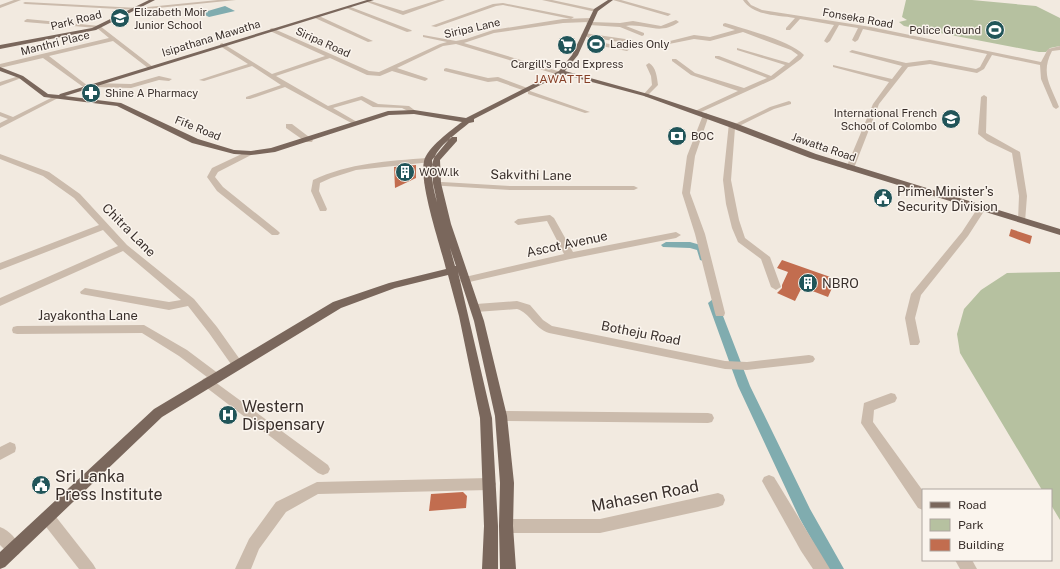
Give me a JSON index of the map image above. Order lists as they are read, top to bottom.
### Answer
{
  "streets": {
    "main road": [
      "Park Road",
      "Isipathana Mawatha",
      "Fife Road",
      "Jawatta Road"
    ],
    "street": [
      "Fonseka Road",
      "Siripa Lane",
      "Siripa Road",
      "Manthri Place",
      "Sakvithi Lane",
      "Chitra Lane",
      "Ascot Avenue",
      "Jayakontha Lane",
      "Botheju Road",
      "Mahasen Road"
    ]
  },
  "crossings": [
    ["Siripa Lane", "Siripa Road"],
    ["Isipathana Mawatha", "Siripa Road"],
    ["Isipathana Mawatha", "Fife Road"],
    ["Manthri Place", "Fife Road"]
  ],
  "districts": ["JAWATTE"],
  "places": {
    "school or university": ["Elizabeth Moir Junior School", "International French School of Colombo"],
    "sports": ["Police Ground", "Ladies Only"],
    "supermarket": ["Cargill's Food Express"],
    "pharmacy": ["Shine A Pharmacy"],
    "bank": ["BOC"],
    "building": ["WOW.lk", "NBRO"],
    "public building": ["Prime Minister's Security Division", "Sri Lanka Press Institute"],
    "hospital": ["Western Dispensary"]
  },
  "legend": ["Road", "Park", "Building"]
}
